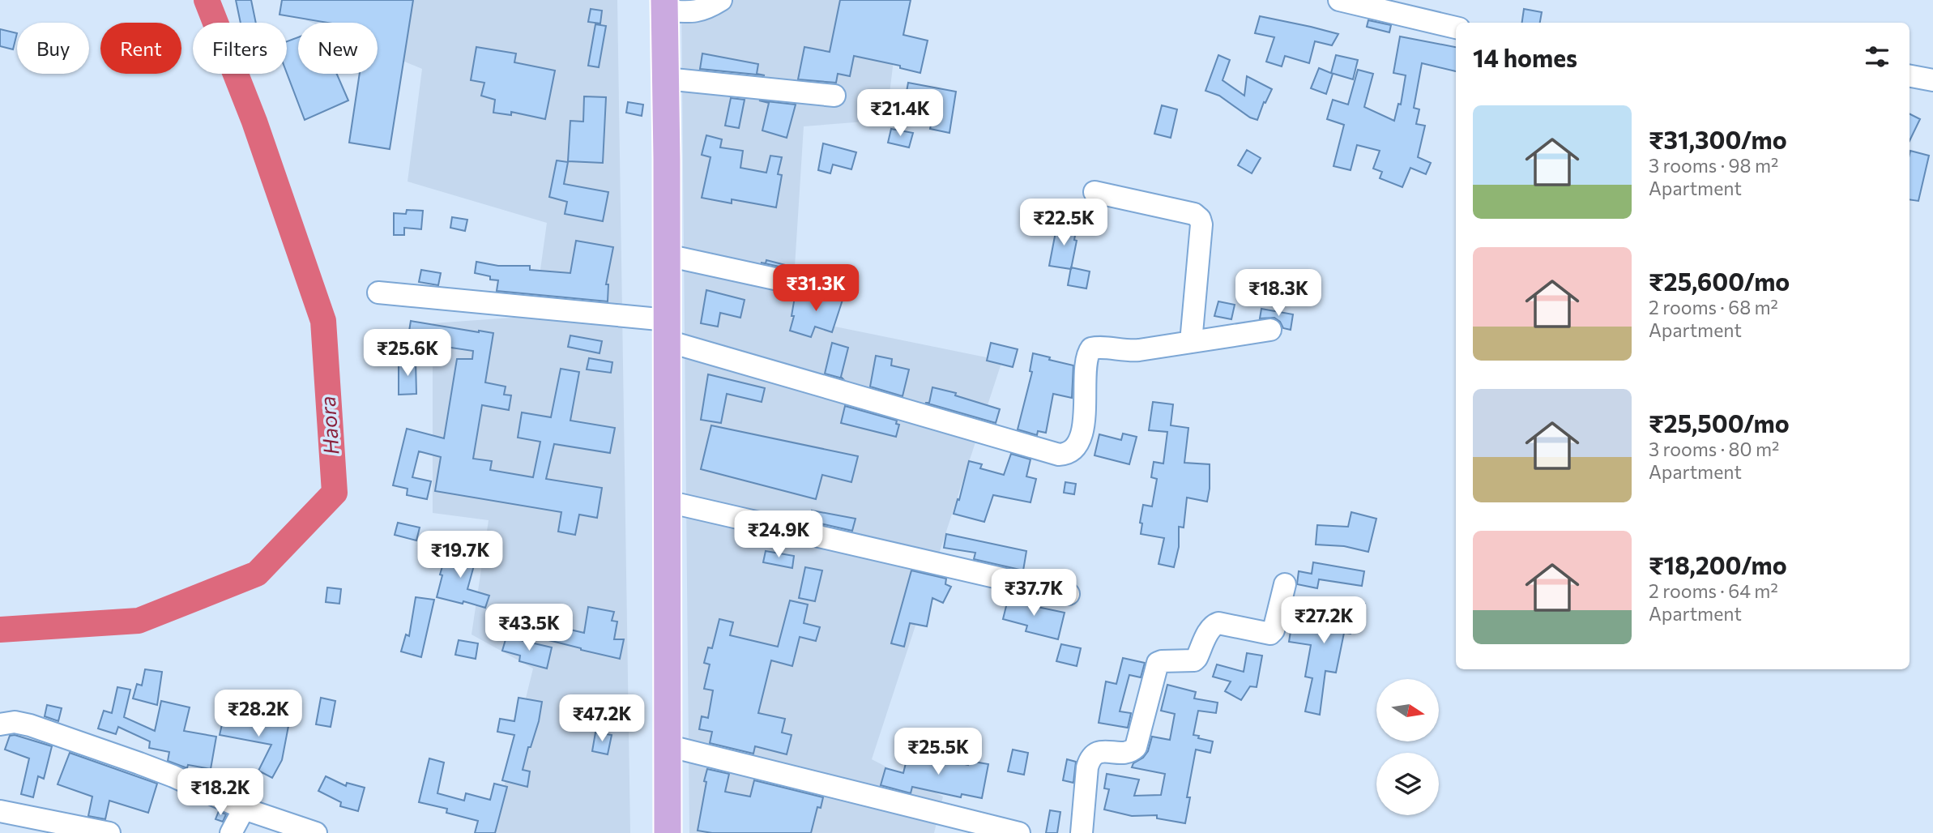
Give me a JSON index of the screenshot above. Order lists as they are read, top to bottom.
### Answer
{
  "water": ["Haora"],
  "north": "right",
  "page": {
    "chip": [
      "Buy",
      "Rent",
      "Filters",
      "New"
    ],
    "heading": "14 homes",
    "price": [
      "₹21.4K",
      "₹22.5K",
      "₹31.3K",
      "₹18.3K",
      "₹25.6K",
      "₹24.9K",
      "₹19.7K",
      "₹37.7K",
      "₹27.2K",
      "₹43.5K",
      "₹28.2K",
      "₹47.2K",
      "₹25.5K",
      "₹18.2K"
    ],
    "list": [
      {
        "name": "₹31,300/mo",
        "note": "3 rooms · 98 m² · Apartment"
      },
      {
        "name": "₹25,600/mo",
        "note": "2 rooms · 68 m² · Apartment"
      },
      {
        "name": "₹25,500/mo",
        "note": "3 rooms · 80 m² · Apartment"
      },
      {
        "name": "₹18,200/mo",
        "note": "2 rooms · 64 m² · Apartment"
      }
    ]
  }
}
